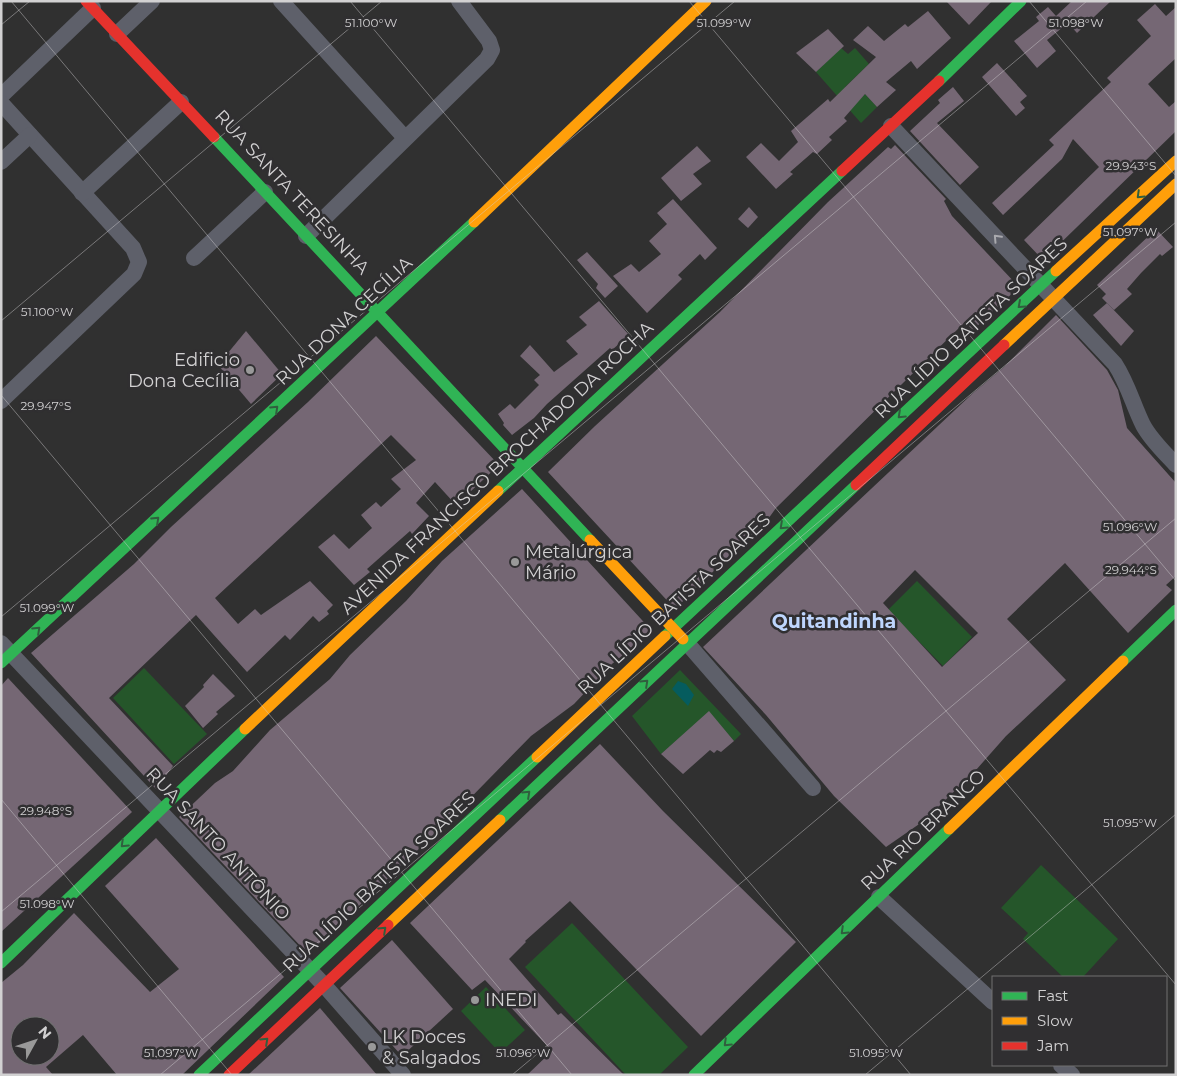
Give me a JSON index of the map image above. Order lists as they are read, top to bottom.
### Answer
{
  "streets": {
    "street": [
      "RUA SANTA TERESINHA",
      "RUA DONA CECÍLIA",
      "RUA LÍDIO BATISTA SOARES",
      "AVENIDA FRANCISCO BROCHADO DA ROCHA",
      "RUA RIO BRANCO",
      "RUA SANTO ANTÔNIO"
    ]
  },
  "crossings": [
    ["RUA SANTA TERESINHA", "RUA DONA CECÍLIA"],
    ["RUA SANTA TERESINHA", "RUA LÍDIO BATISTA SOARES"],
    ["RUA SANTA TERESINHA", "AVENIDA FRANCISCO BROCHADO DA ROCHA"],
    ["RUA DONA CECÍLIA", "RUA SANTO ANTÔNIO"],
    ["RUA LÍDIO BATISTA SOARES", "RUA SANTO ANTÔNIO"],
    ["AVENIDA FRANCISCO BROCHADO DA ROCHA", "RUA SANTO ANTÔNIO"]
  ],
  "one_way": ["RUA DONA CECÍLIA", "RUA RIO BRANCO"],
  "districts": ["Quitandinha"],
  "places": [
    "Edificio Dona Cecília",
    "Metalúrgica Mário",
    "INEDI",
    "LK Doces & Salgados"
  ],
  "legend": ["Fast", "Slow", "Jam"],
  "north": "top right",
  "coordinates": [
    "51.100°W",
    "51.099°W",
    "51.098°W",
    "29.943°S",
    "51.097°W",
    "29.947°S",
    "51.096°W",
    "29.944°S",
    "29.948°S",
    "51.095°W"
  ]
}
